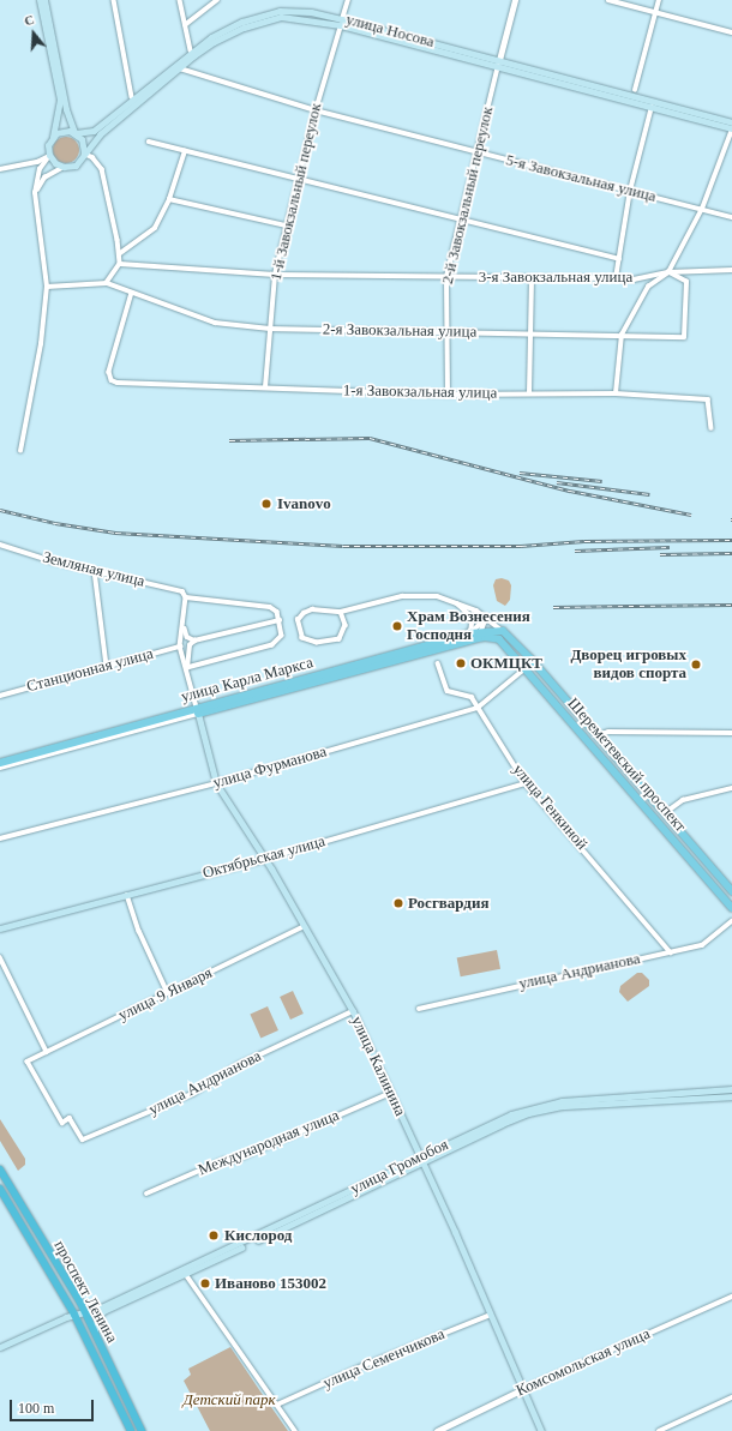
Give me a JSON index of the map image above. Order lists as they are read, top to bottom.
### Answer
{
  "streets": {
    "highway": ["проспект Ленина"],
    "main road": [
      "улица Носова",
      "улица Карла Маркса",
      "Шереметевский проспект",
      "Октябрьская улица",
      "улица Калинина",
      "улица Громобоя"
    ],
    "street": [
      "5-я Завокзальная улица",
      "1-й Завокзальный переулок",
      "2-й Завокзальный переулок",
      "3-я Завокзальная улица",
      "2-я Завокзальная улица",
      "1-я Завокзальная улица",
      "Земляная улица",
      "Станционная улица",
      "улица Фурманова",
      "улица Генкиной",
      "улица Андрианова",
      "улица 9 Января",
      "Международная улица",
      "улица Семенчикова",
      "Комсомольская улица"
    ]
  },
  "crossings": [
    ["улица Носова", "5-я Завокзальная улица"],
    ["улица Носова", "1-й Завокзальный переулок"],
    ["улица Носова", "2-й Завокзальный переулок"],
    ["5-я Завокзальная улица", "1-й Завокзальный переулок"],
    ["5-я Завокзальная улица", "2-й Завокзальный переулок"],
    ["1-й Завокзальный переулок", "3-я Завокзальная улица"],
    ["1-й Завокзальный переулок", "2-я Завокзальная улица"],
    ["1-й Завокзальный переулок", "1-я Завокзальная улица"],
    ["2-й Завокзальный переулок", "3-я Завокзальная улица"],
    ["2-й Завокзальный переулок", "2-я Завокзальная улица"],
    ["2-й Завокзальный переулок", "1-я Завокзальная улица"],
    ["3-я Завокзальная улица", "2-я Завокзальная улица"],
    ["2-я Завокзальная улица", "1-я Завокзальная улица"],
    ["улица Карла Маркса", "Шереметевский проспект"],
    ["улица Карла Маркса", "улица Калинина"],
    ["Шереметевский проспект", "улица Фурманова"],
    ["улица Фурманова", "улица Генкиной"],
    ["улица Фурманова", "улица Калинина"],
    ["улица Генкиной", "Октябрьская улица"],
    ["улица Генкиной", "улица Андрианова"],
    ["Октябрьская улица", "улица Калинина"],
    ["улица Андрианова", "улица 9 Января"],
    ["улица Андрианова", "улица Калинина"],
    ["улица 9 Января", "улица Калинина"],
    ["улица Калинина", "Международная улица"],
    ["улица Калинина", "улица Громобоя"],
    ["улица Калинина", "улица Семенчикова"],
    ["улица Калинина", "Комсомольская улица"],
    ["улица Громобоя", "проспект Ленина"]
  ],
  "parks": ["Детский парк"],
  "places": [
    "Ivanovo",
    "Храм Вознесения Господня",
    "ОКМЦКТ",
    "Дворец игровых видов спорта",
    "Росгвардия",
    "Кислород",
    "Иваново 153002"
  ],
  "scale_bar": "100 m",
  "north": "top"
}
